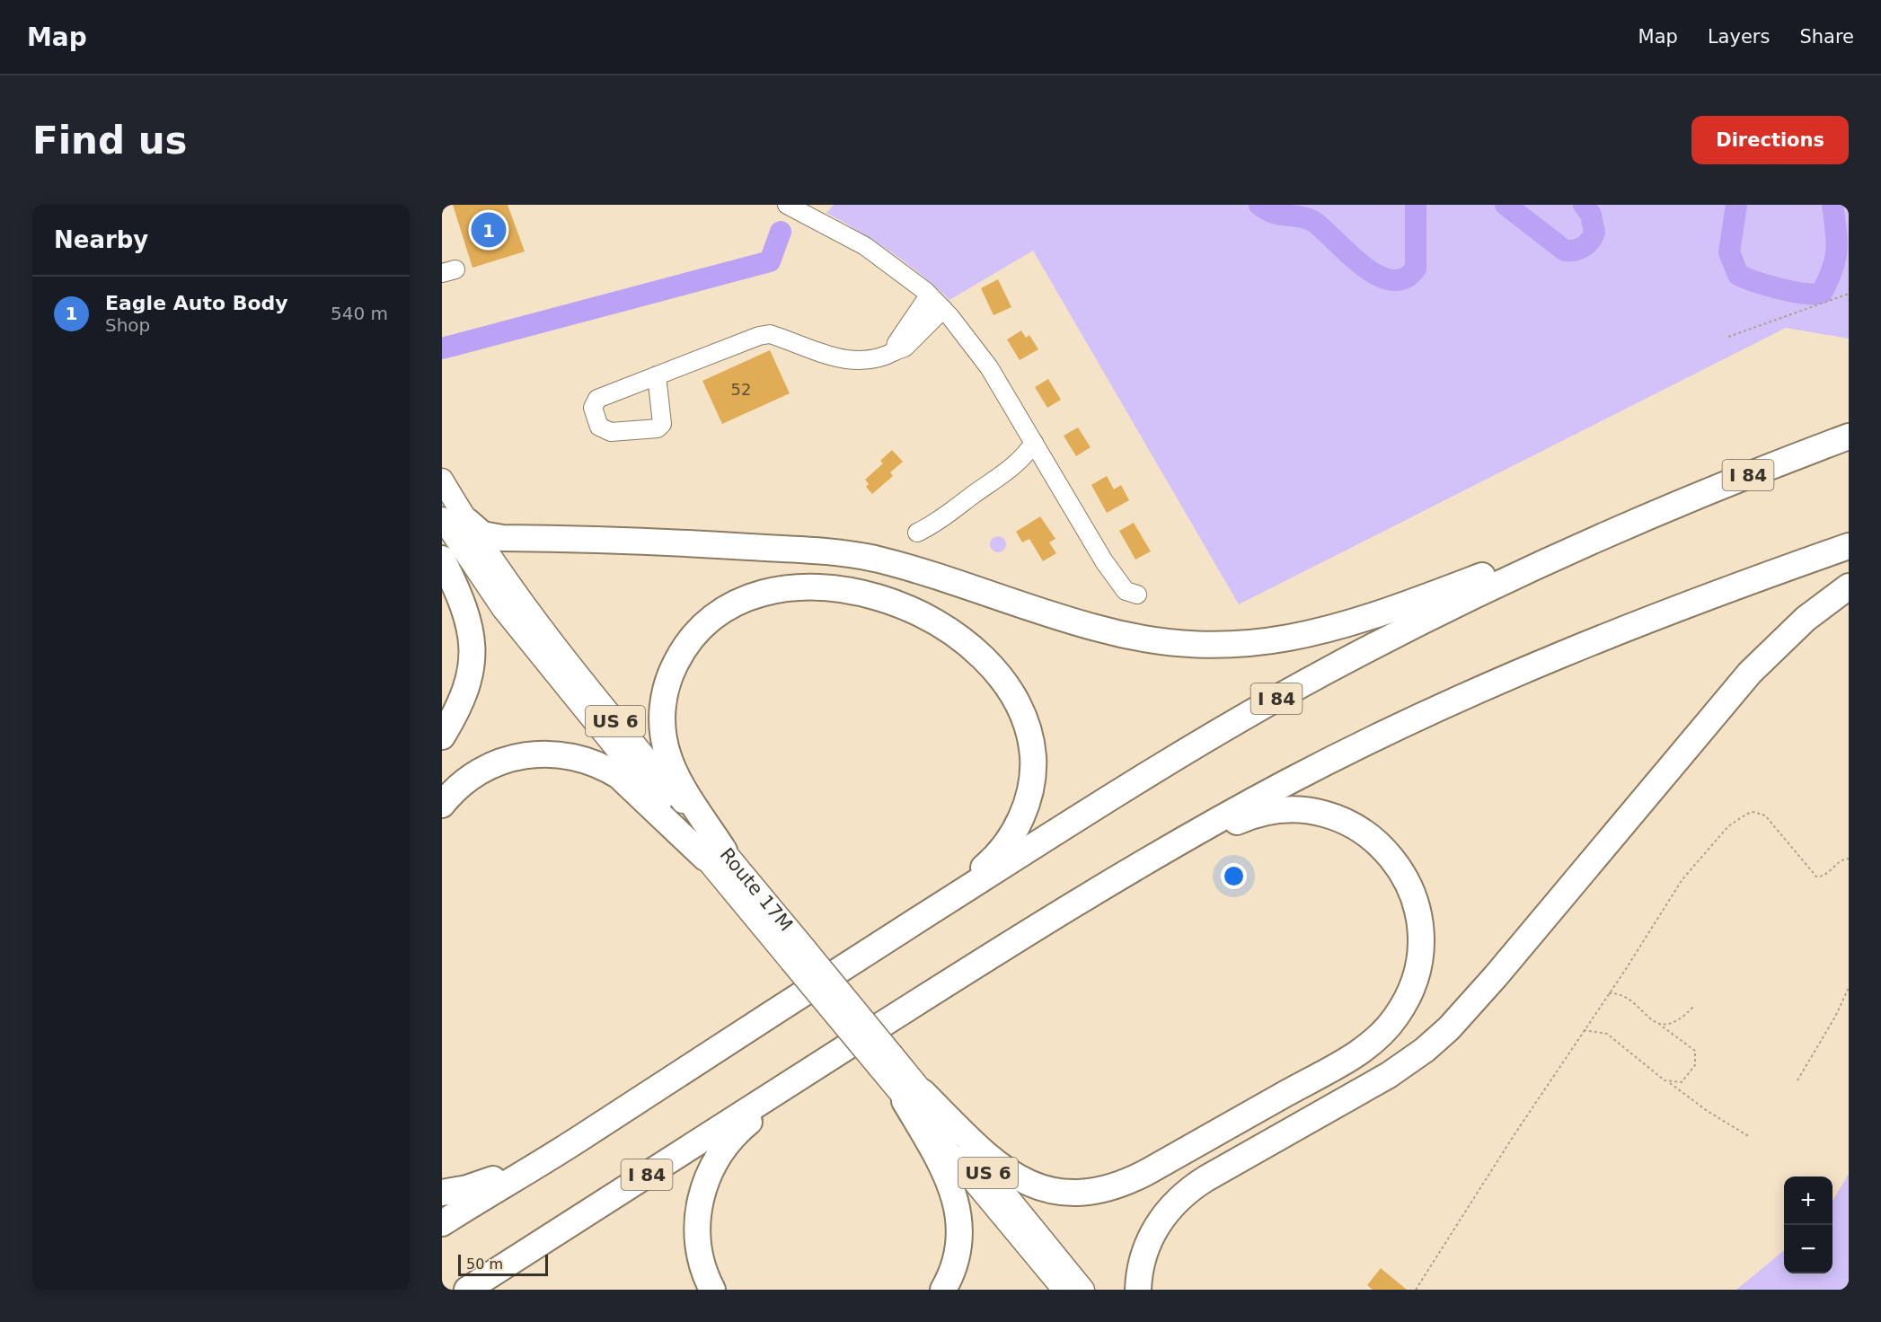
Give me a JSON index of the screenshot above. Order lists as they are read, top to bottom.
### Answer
{
  "streets": {
    "highway": ["I 84"],
    "main road": ["US 6", "Route 17M"]
  },
  "house_numbers": ["52"],
  "scale_bar": "50 m",
  "page": {
    "header": "Map",
    "nav": ["Map", "Layers", "Share"],
    "buttons": "Directions",
    "title": "Find us",
    "heading": "Nearby",
    "pins": "1",
    "list": [
      {
        "mark": "1",
        "name": "Eagle Auto Body",
        "note": "Shop",
        "value": "540 m"
      }
    ],
    "map_buttons": ["+", "−"],
    "scale": "50 m"
  }
}
